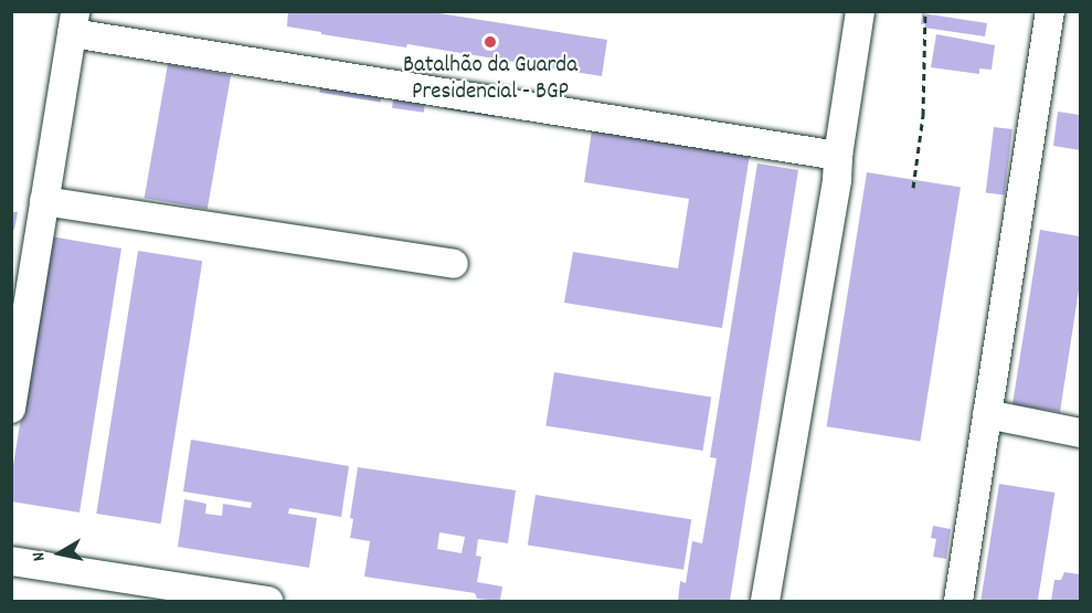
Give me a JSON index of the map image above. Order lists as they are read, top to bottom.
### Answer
{
  "places": ["Batalhão da Guarda Presidencial - BGP"],
  "north": "left"
}
